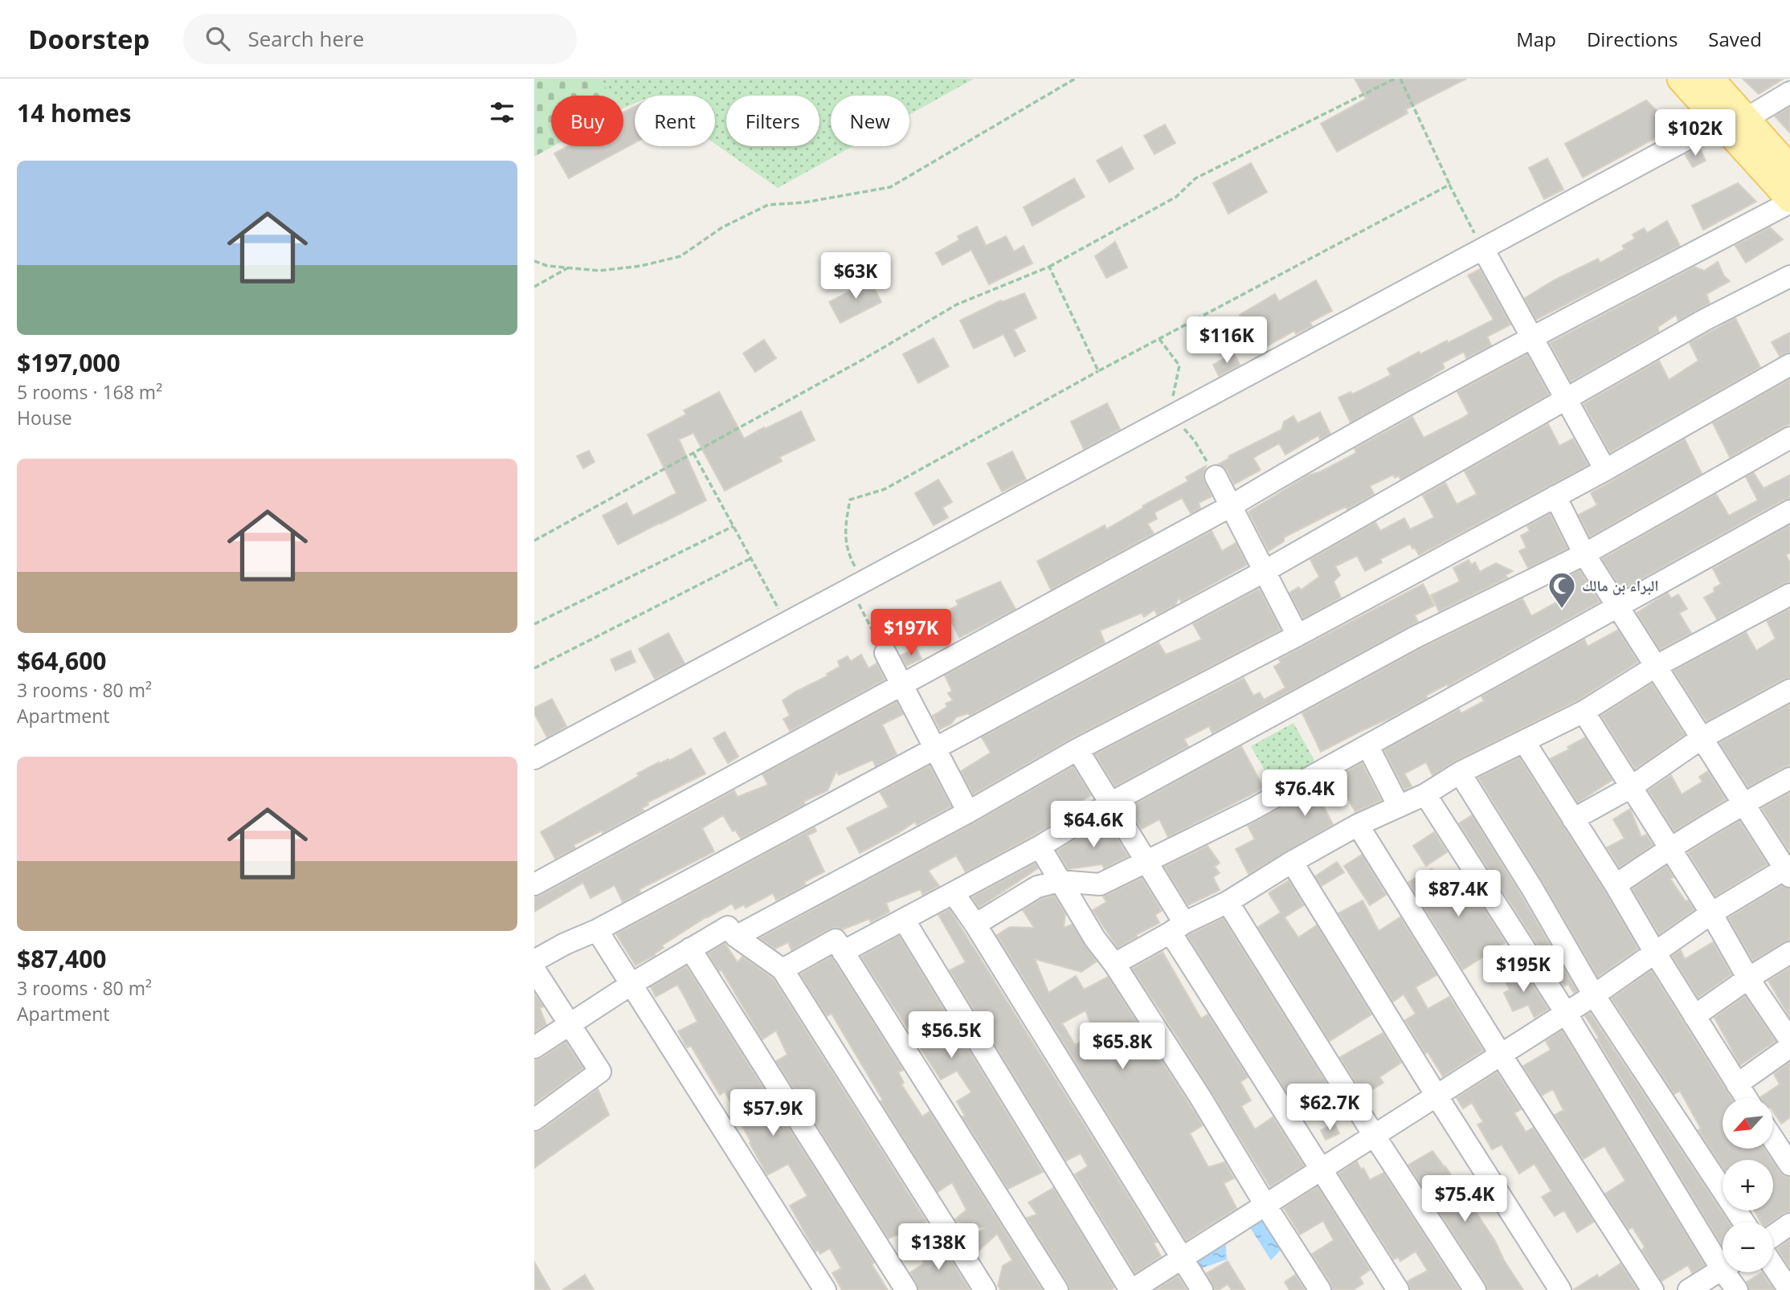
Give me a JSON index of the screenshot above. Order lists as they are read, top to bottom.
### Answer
{
  "places": {
    "mosque": ["البراء بن مالك"]
  },
  "north": "bottom left",
  "page": {
    "header": "Doorstep",
    "search": "Search here",
    "nav": ["Map", "Directions", "Saved"],
    "heading": "14 homes",
    "chip": [
      "Buy",
      "Rent",
      "Filters",
      "New"
    ],
    "price": [
      "$102K",
      "$63K",
      "$116K",
      "$197K",
      "$76.4K",
      "$64.6K",
      "$87.4K",
      "$195K",
      "$56.5K",
      "$65.8K",
      "$62.7K",
      "$57.9K",
      "$75.4K",
      "$138K"
    ],
    "list": [
      {
        "name": "$197,000",
        "note": "5 rooms · 168 m² · House"
      },
      {
        "name": "$64,600",
        "note": "3 rooms · 80 m² · Apartment"
      },
      {
        "name": "$87,400",
        "note": "3 rooms · 80 m² · Apartment"
      }
    ],
    "map_buttons": ["+", "−"]
  }
}
